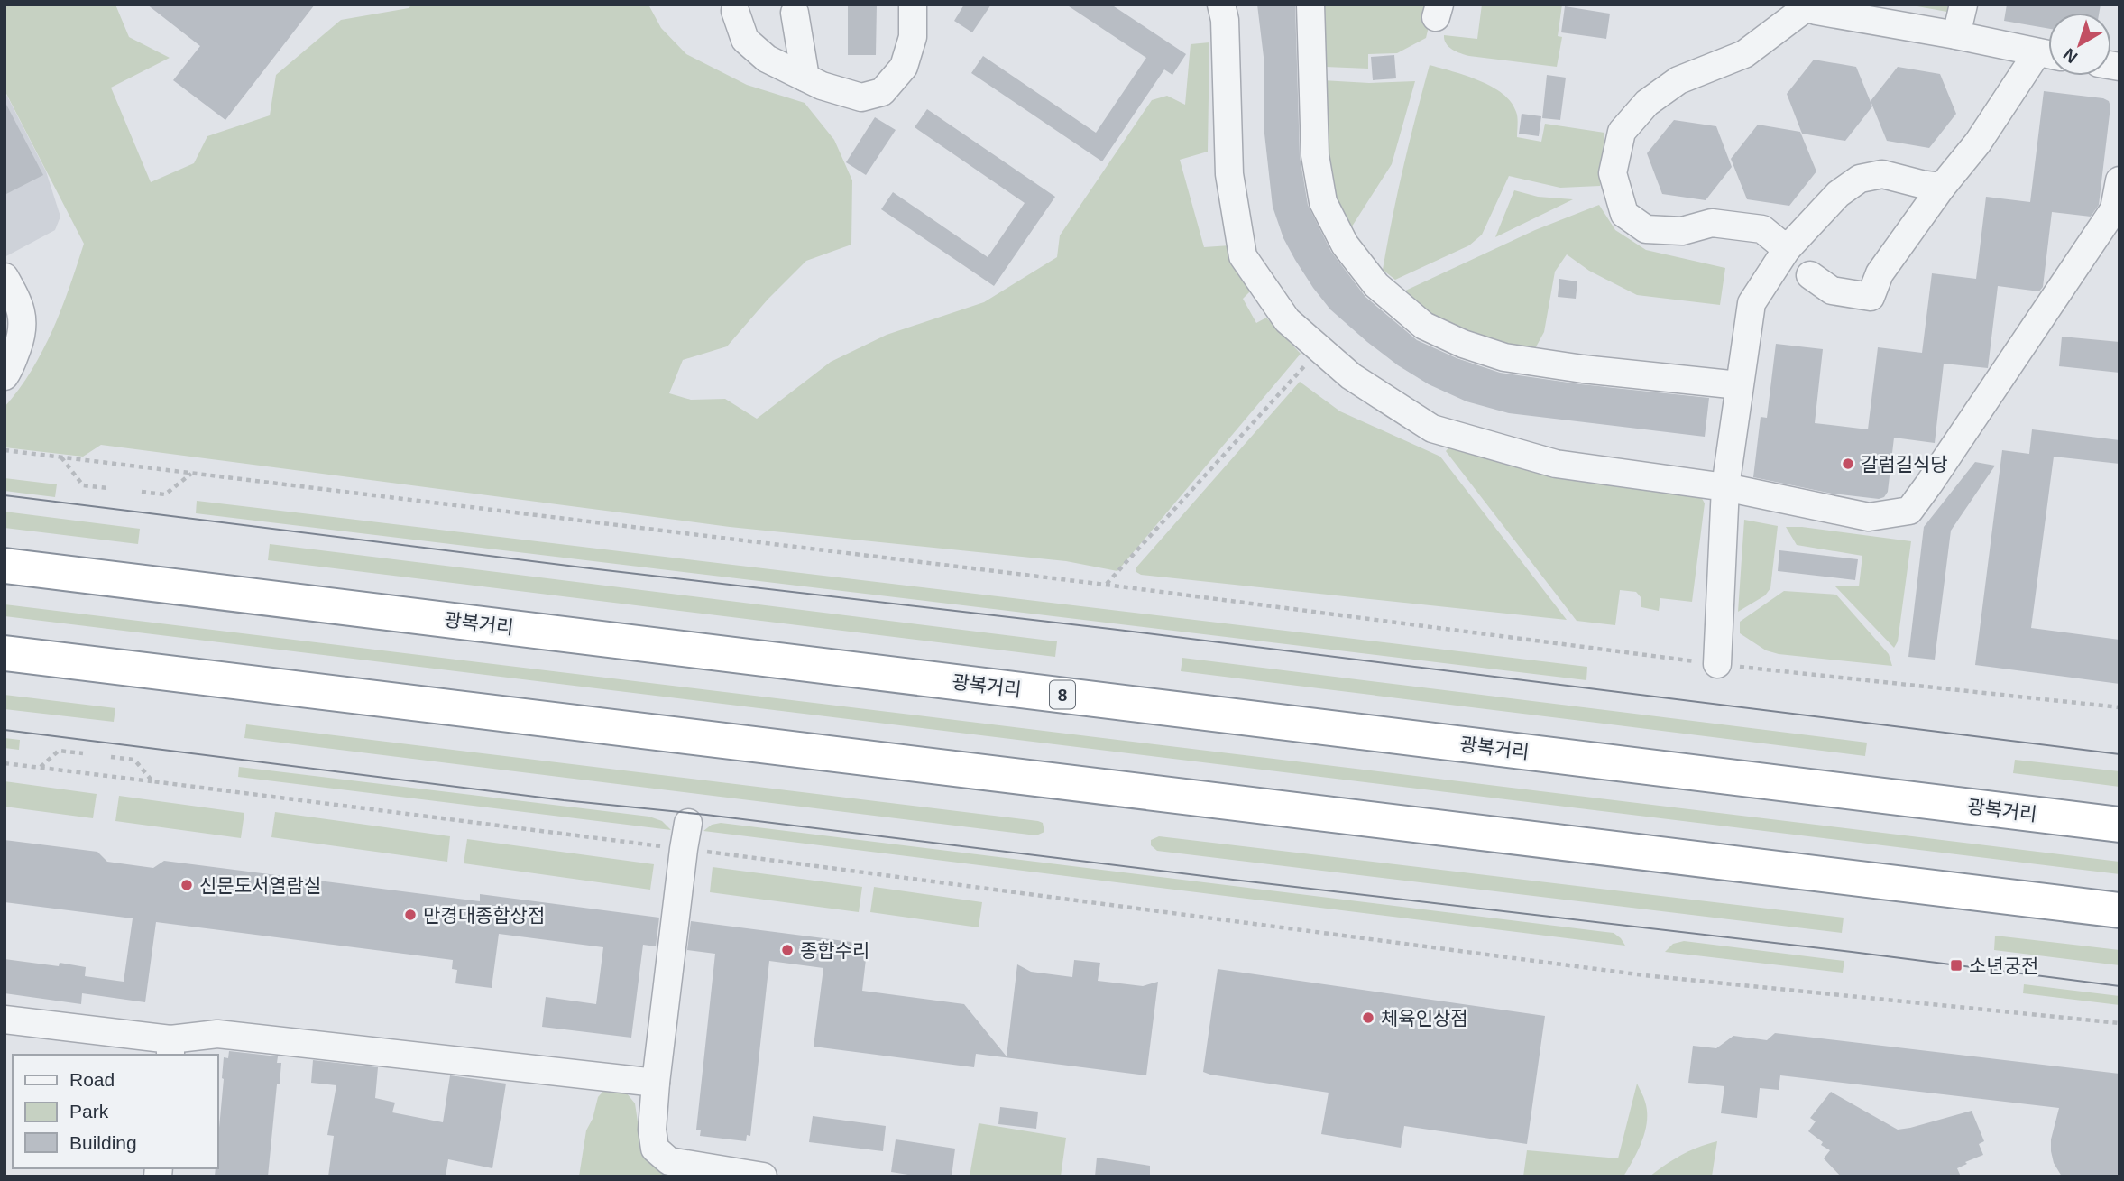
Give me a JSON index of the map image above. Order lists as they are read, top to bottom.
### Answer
{
  "streets": {
    "highway": ["광복거리", "8"]
  },
  "places": {
    "other": [
      "갈럼길식당",
      "신문도서열람실",
      "만경대종합상점",
      "종합수리",
      "체육인상점"
    ],
    "transit": ["소년궁전"]
  },
  "legend": ["Road", "Park", "Building"],
  "north": "bottom left"
}
